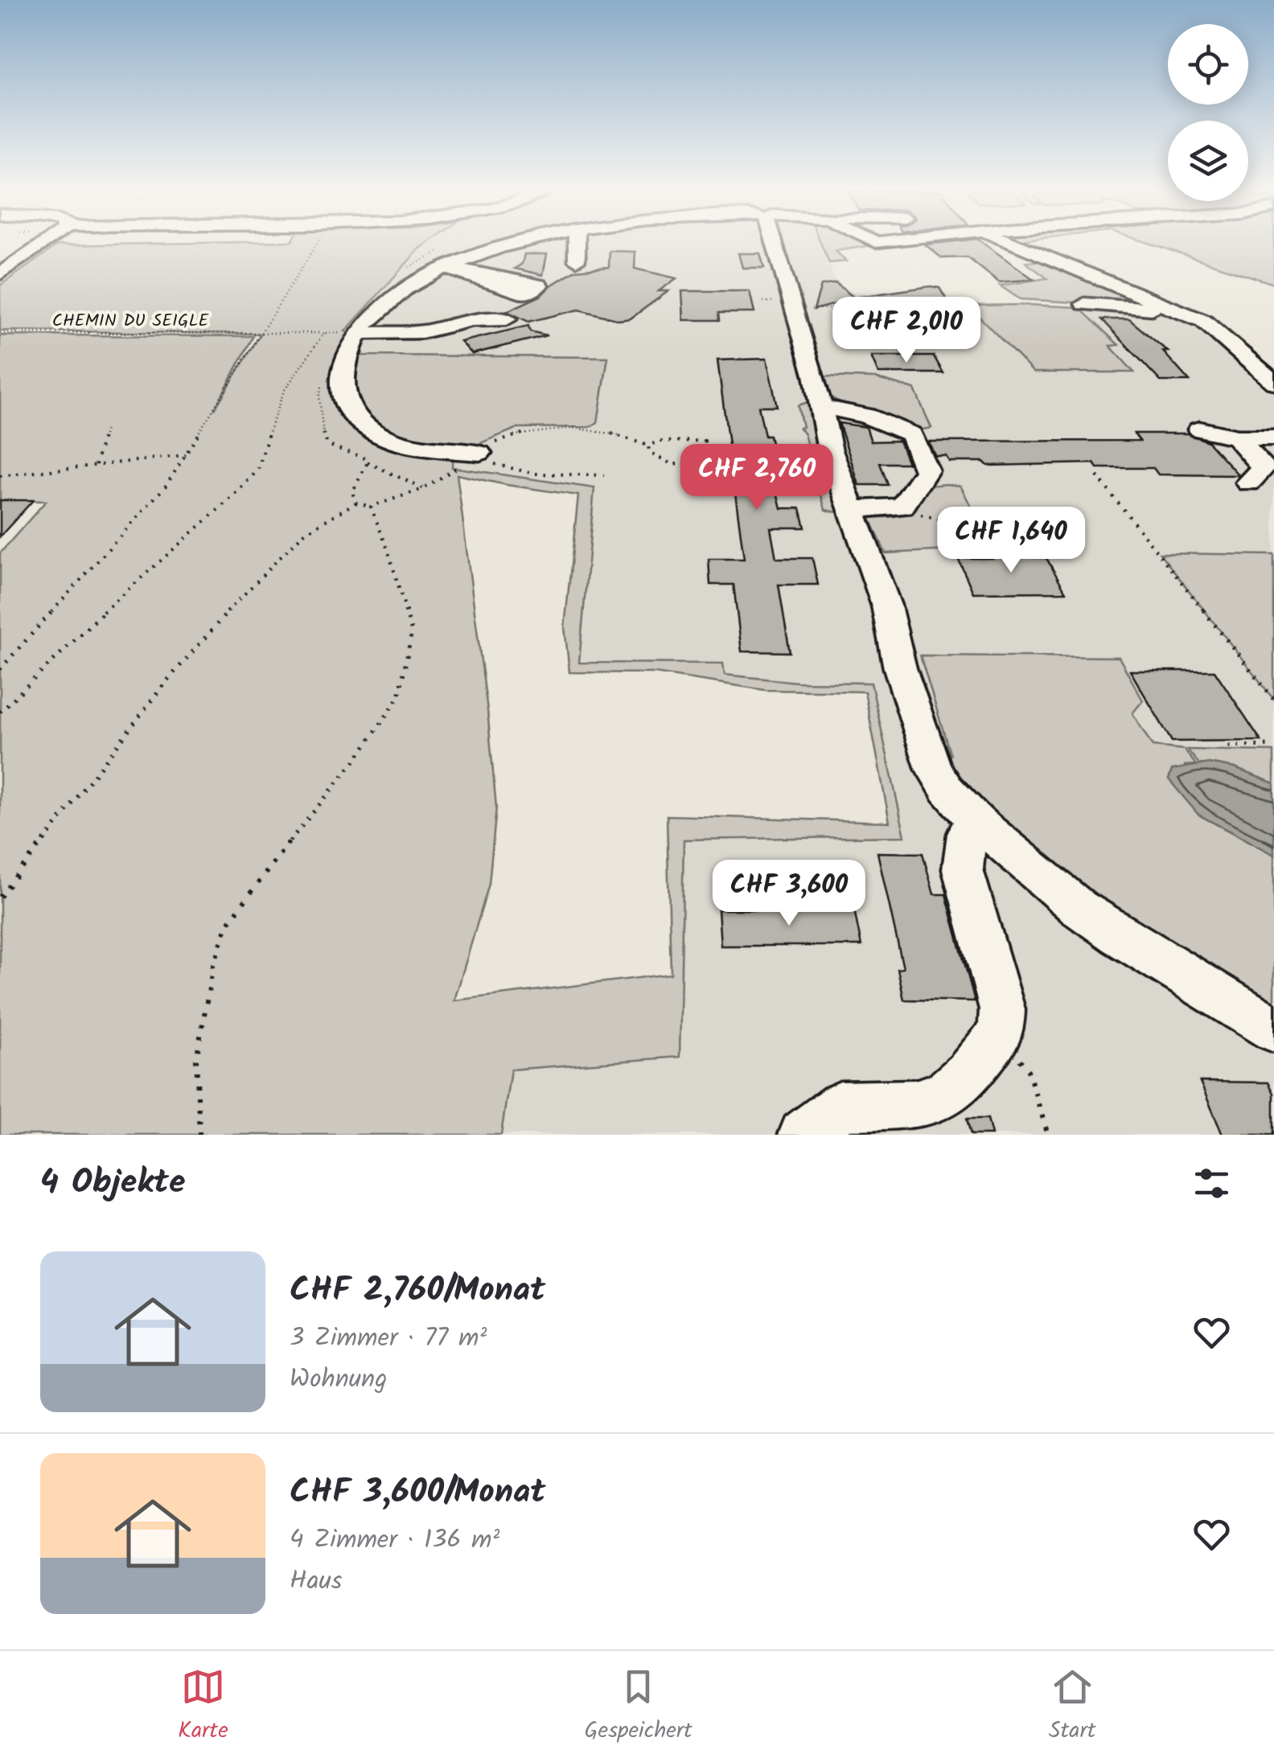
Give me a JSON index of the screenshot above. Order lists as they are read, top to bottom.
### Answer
{
  "streets": {
    "path": ["CHEMIN DU SEIGLE"]
  },
  "page": {
    "price": [
      "CHF 2,010",
      "CHF 2,760",
      "CHF 1,640",
      "CHF 3,600"
    ],
    "heading": "4 Objekte",
    "list": [
      {
        "name": "CHF 2,760/Monat",
        "note": "3 Zimmer · 77 m² · Wohnung"
      },
      {
        "name": "CHF 3,600/Monat",
        "note": "4 Zimmer · 136 m² · Haus"
      }
    ],
    "tabs": ["Karte", "Gespeichert", "Start"]
  }
}
